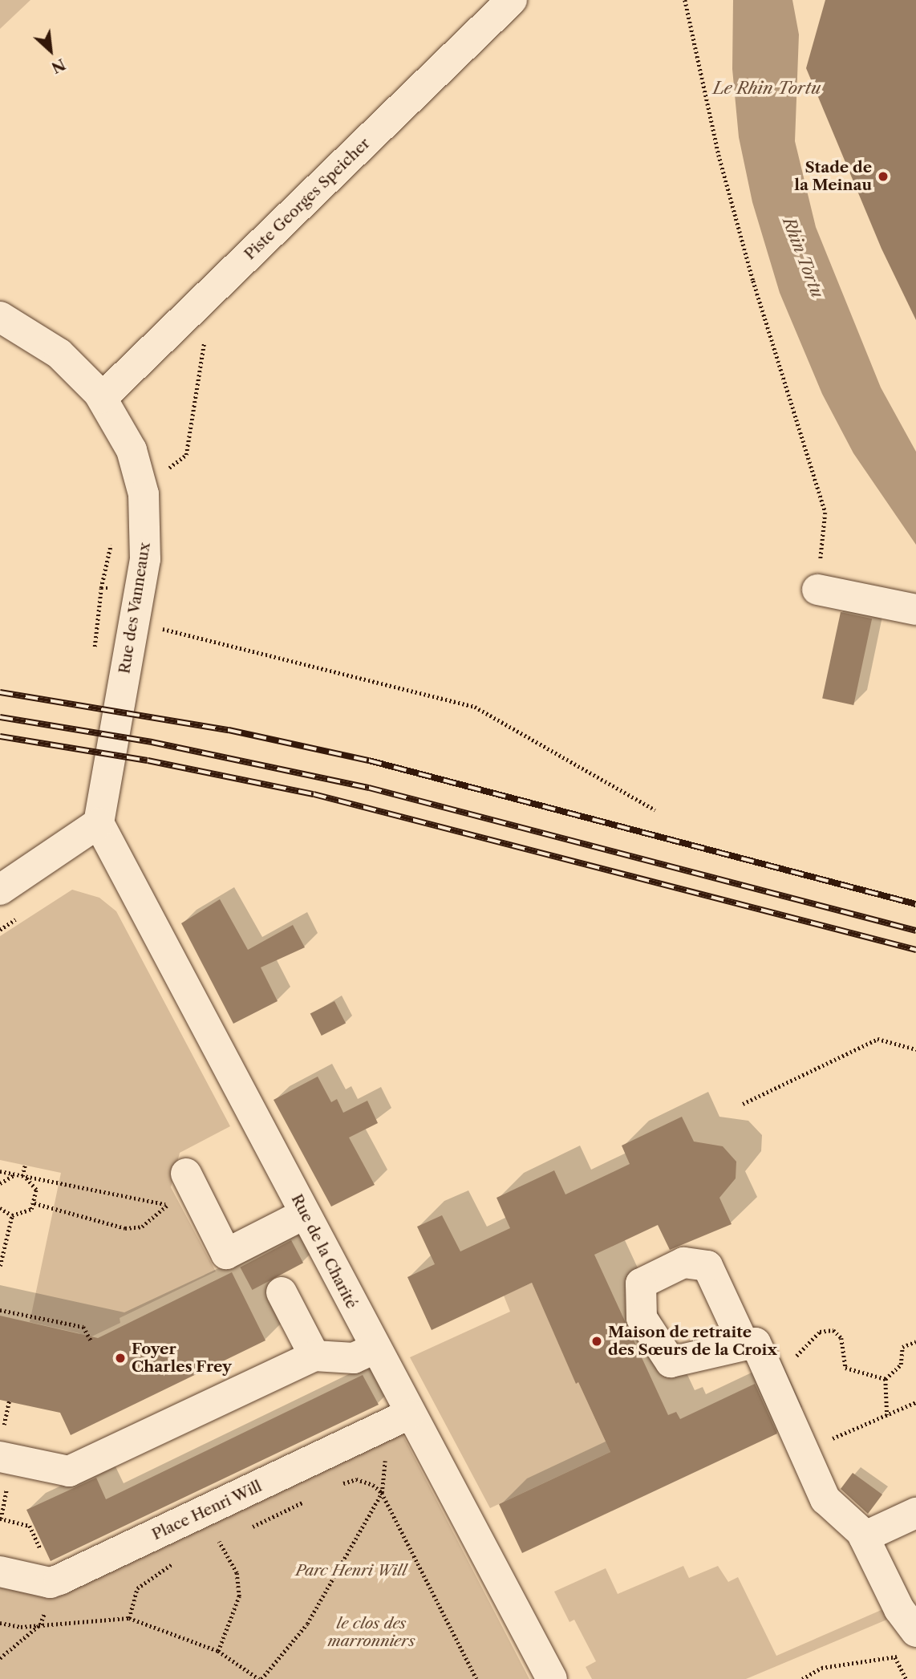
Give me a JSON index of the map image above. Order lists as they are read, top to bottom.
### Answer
{
  "streets": {
    "street": [
      "Piste Georges Speicher",
      "Rue des Vanneaux",
      "Rue de la Charité",
      "Place Henri Will"
    ]
  },
  "crossings": [
    ["Piste Georges Speicher", "Rue des Vanneaux"],
    ["Rue des Vanneaux", "Rue de la Charité"],
    ["Rue de la Charité", "Place Henri Will"]
  ],
  "water": ["Le Rhin Tortu", "Rhin Tortu"],
  "parks": ["Parc Henri Will", "le clos des marronniers"],
  "places": ["Stade de la Meinau", "Maison de retraite des Sœurs de la Croix", "Foyer Charles Frey"],
  "north": "bottom right"
}
